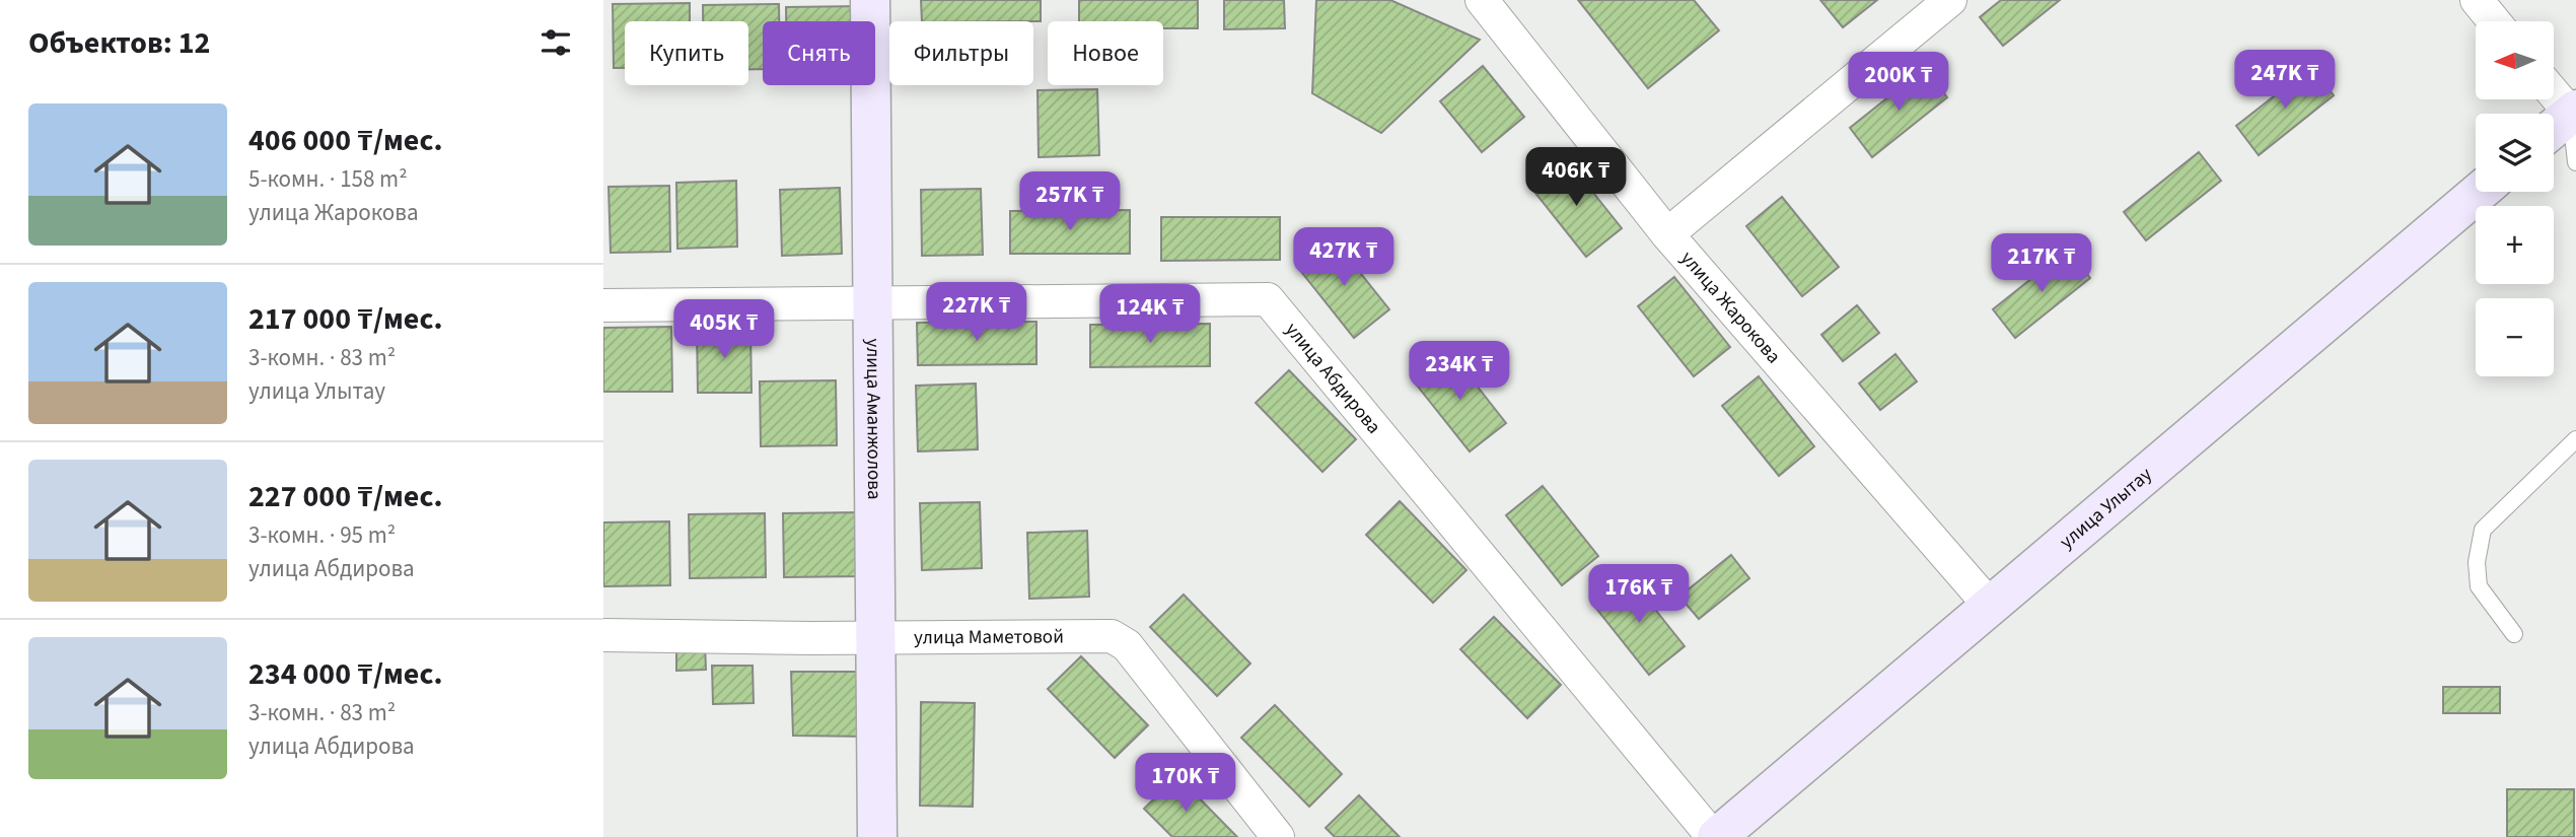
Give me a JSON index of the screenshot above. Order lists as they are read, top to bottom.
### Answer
{
  "streets": {
    "street": [
      "улица Жарокова",
      "улица Абдирова",
      "улица Аманжолова",
      "улица Улытау",
      "улица Маметовой"
    ]
  },
  "crossings": [
    ["улица Жарокова", "улица Улытау"],
    ["улица Абдирова", "улица Аманжолова"],
    ["улица Абдирова", "улица Улытау"],
    ["улица Аманжолова", "улица Маметовой"]
  ],
  "north": "left",
  "page": {
    "heading": "Объектов: 12",
    "map_buttons": ["+", "−"],
    "chip": [
      "Купить",
      "Снять",
      "Фильтры",
      "Новое"
    ],
    "price": [
      "247K ₸",
      "200K ₸",
      "406K ₸",
      "257K ₸",
      "427K ₸",
      "217K ₸",
      "227K ₸",
      "124K ₸",
      "405K ₸",
      "234K ₸",
      "176K ₸",
      "170K ₸"
    ],
    "list": [
      {
        "name": "406 000 ₸/мес.",
        "note": "5-комн. · 158 m² · улица Жарокова"
      },
      {
        "name": "217 000 ₸/мес.",
        "note": "3-комн. · 83 m² · улица Улытау"
      },
      {
        "name": "227 000 ₸/мес.",
        "note": "3-комн. · 95 m² · улица Абдирова"
      },
      {
        "name": "234 000 ₸/мес.",
        "note": "3-комн. · 83 m² · улица Абдирова"
      }
    ]
  }
}
